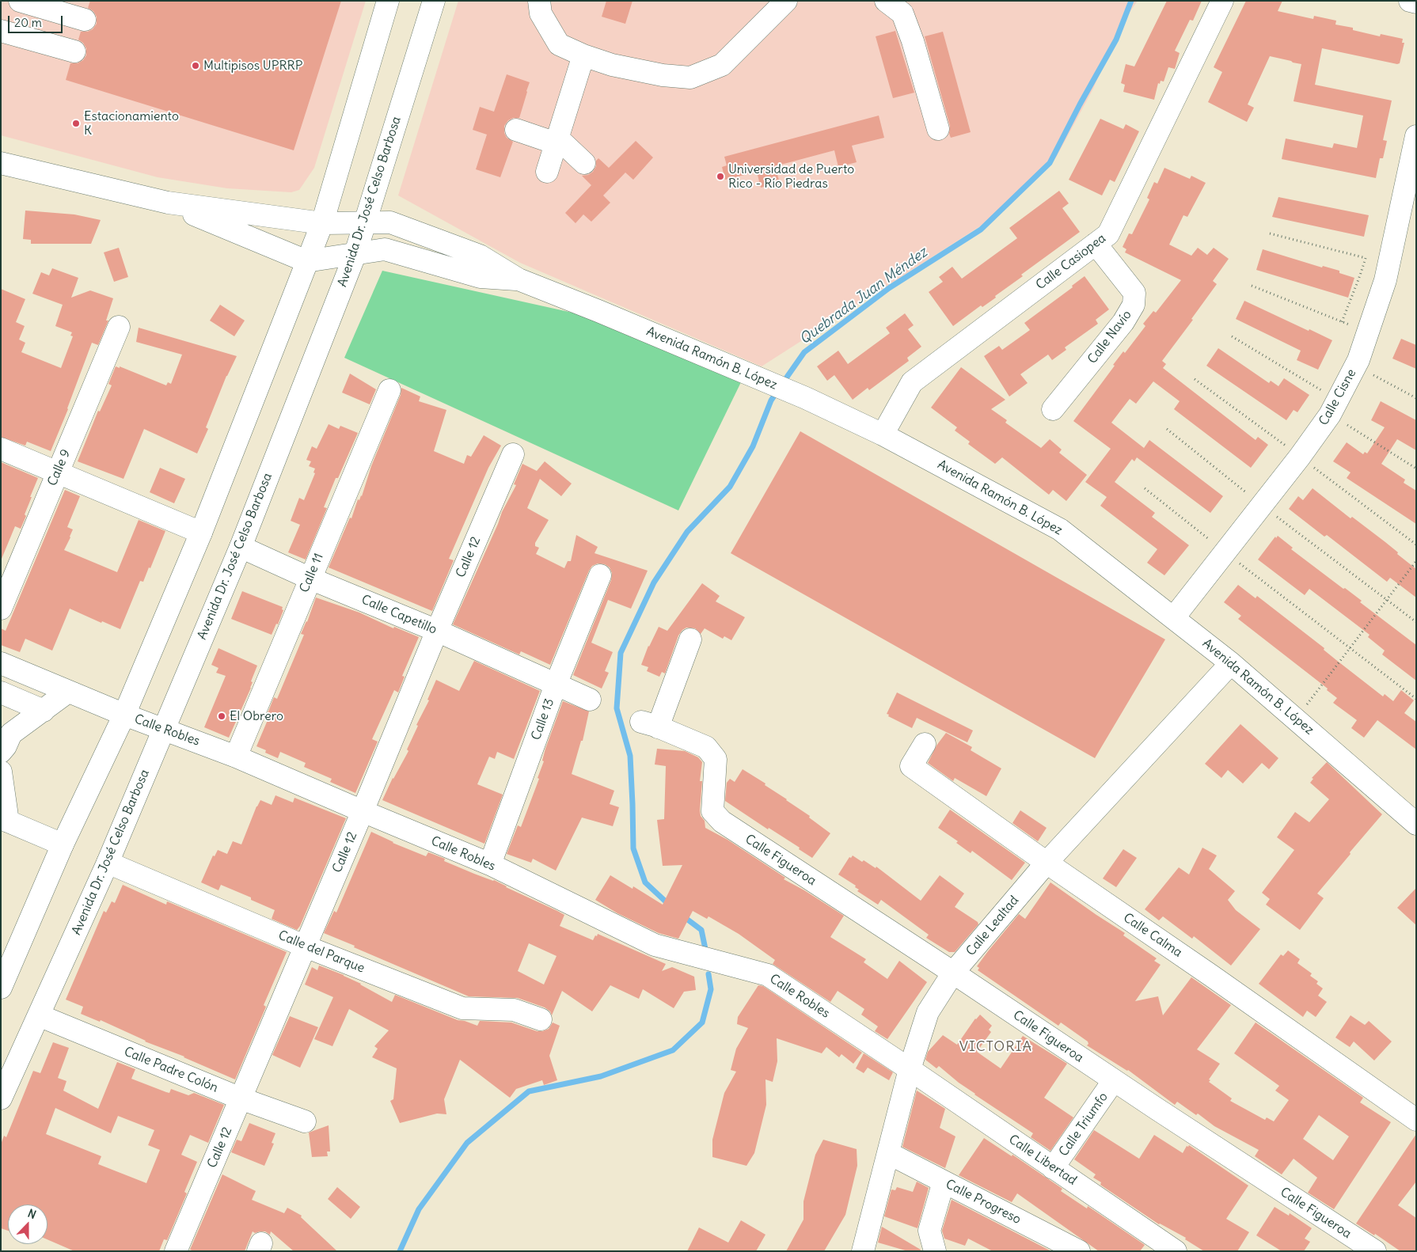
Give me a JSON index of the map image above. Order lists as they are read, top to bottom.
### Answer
{
  "streets": {
    "street": [
      "Avenida Dr. José Celso Barbosa",
      "Calle Casiopea",
      "Calle Navío",
      "Avenida Ramón B. López",
      "Calle Cisne",
      "Calle 9",
      "Calle 12",
      "Calle 11",
      "Calle Capetillo",
      "Calle 13",
      "Calle Robles",
      "Calle Figueroa",
      "Calle Lealtad",
      "Calle Calma",
      "Calle del Parque",
      "Calle Padre Colón",
      "Calle Triumfo",
      "Calle Libertad",
      "Calle Progreso"
    ]
  },
  "crossings": [
    ["Avenida Dr. José Celso Barbosa", "Avenida Ramón B. López"],
    ["Avenida Dr. José Celso Barbosa", "Calle Capetillo"],
    ["Avenida Dr. José Celso Barbosa", "Calle Robles"],
    ["Avenida Dr. José Celso Barbosa", "Calle del Parque"],
    ["Avenida Dr. José Celso Barbosa", "Calle Padre Colón"],
    ["Calle Casiopea", "Calle Navío"],
    ["Calle Casiopea", "Avenida Ramón B. López"],
    ["Avenida Ramón B. López", "Calle Cisne"],
    ["Avenida Ramón B. López", "Calle Lealtad"],
    ["Calle 12", "Calle Capetillo"],
    ["Calle 12", "Calle Robles"],
    ["Calle 12", "Calle del Parque"],
    ["Calle 12", "Calle Padre Colón"],
    ["Calle 11", "Calle Capetillo"],
    ["Calle 11", "Calle Robles"],
    ["Calle Capetillo", "Calle 13"],
    ["Calle 13", "Calle Robles"],
    ["Calle Robles", "Calle Lealtad"],
    ["Calle Robles", "Calle Libertad"],
    ["Calle Figueroa", "Calle Lealtad"],
    ["Calle Figueroa", "Calle Triumfo"],
    ["Calle Lealtad", "Calle Calma"],
    ["Calle Lealtad", "Calle Libertad"],
    ["Calle Lealtad", "Calle Progreso"],
    ["Calle Triumfo", "Calle Libertad"]
  ],
  "districts": ["VICTORIA"],
  "water": ["Quebrada Juan Méndez"],
  "places": [
    "Multipisos UPRRP",
    "Estacionamiento K",
    "Universidad de Puerto Rico - Río Piedras",
    "El Obrero"
  ],
  "scale_bar": "20 m",
  "north": "top"
}
